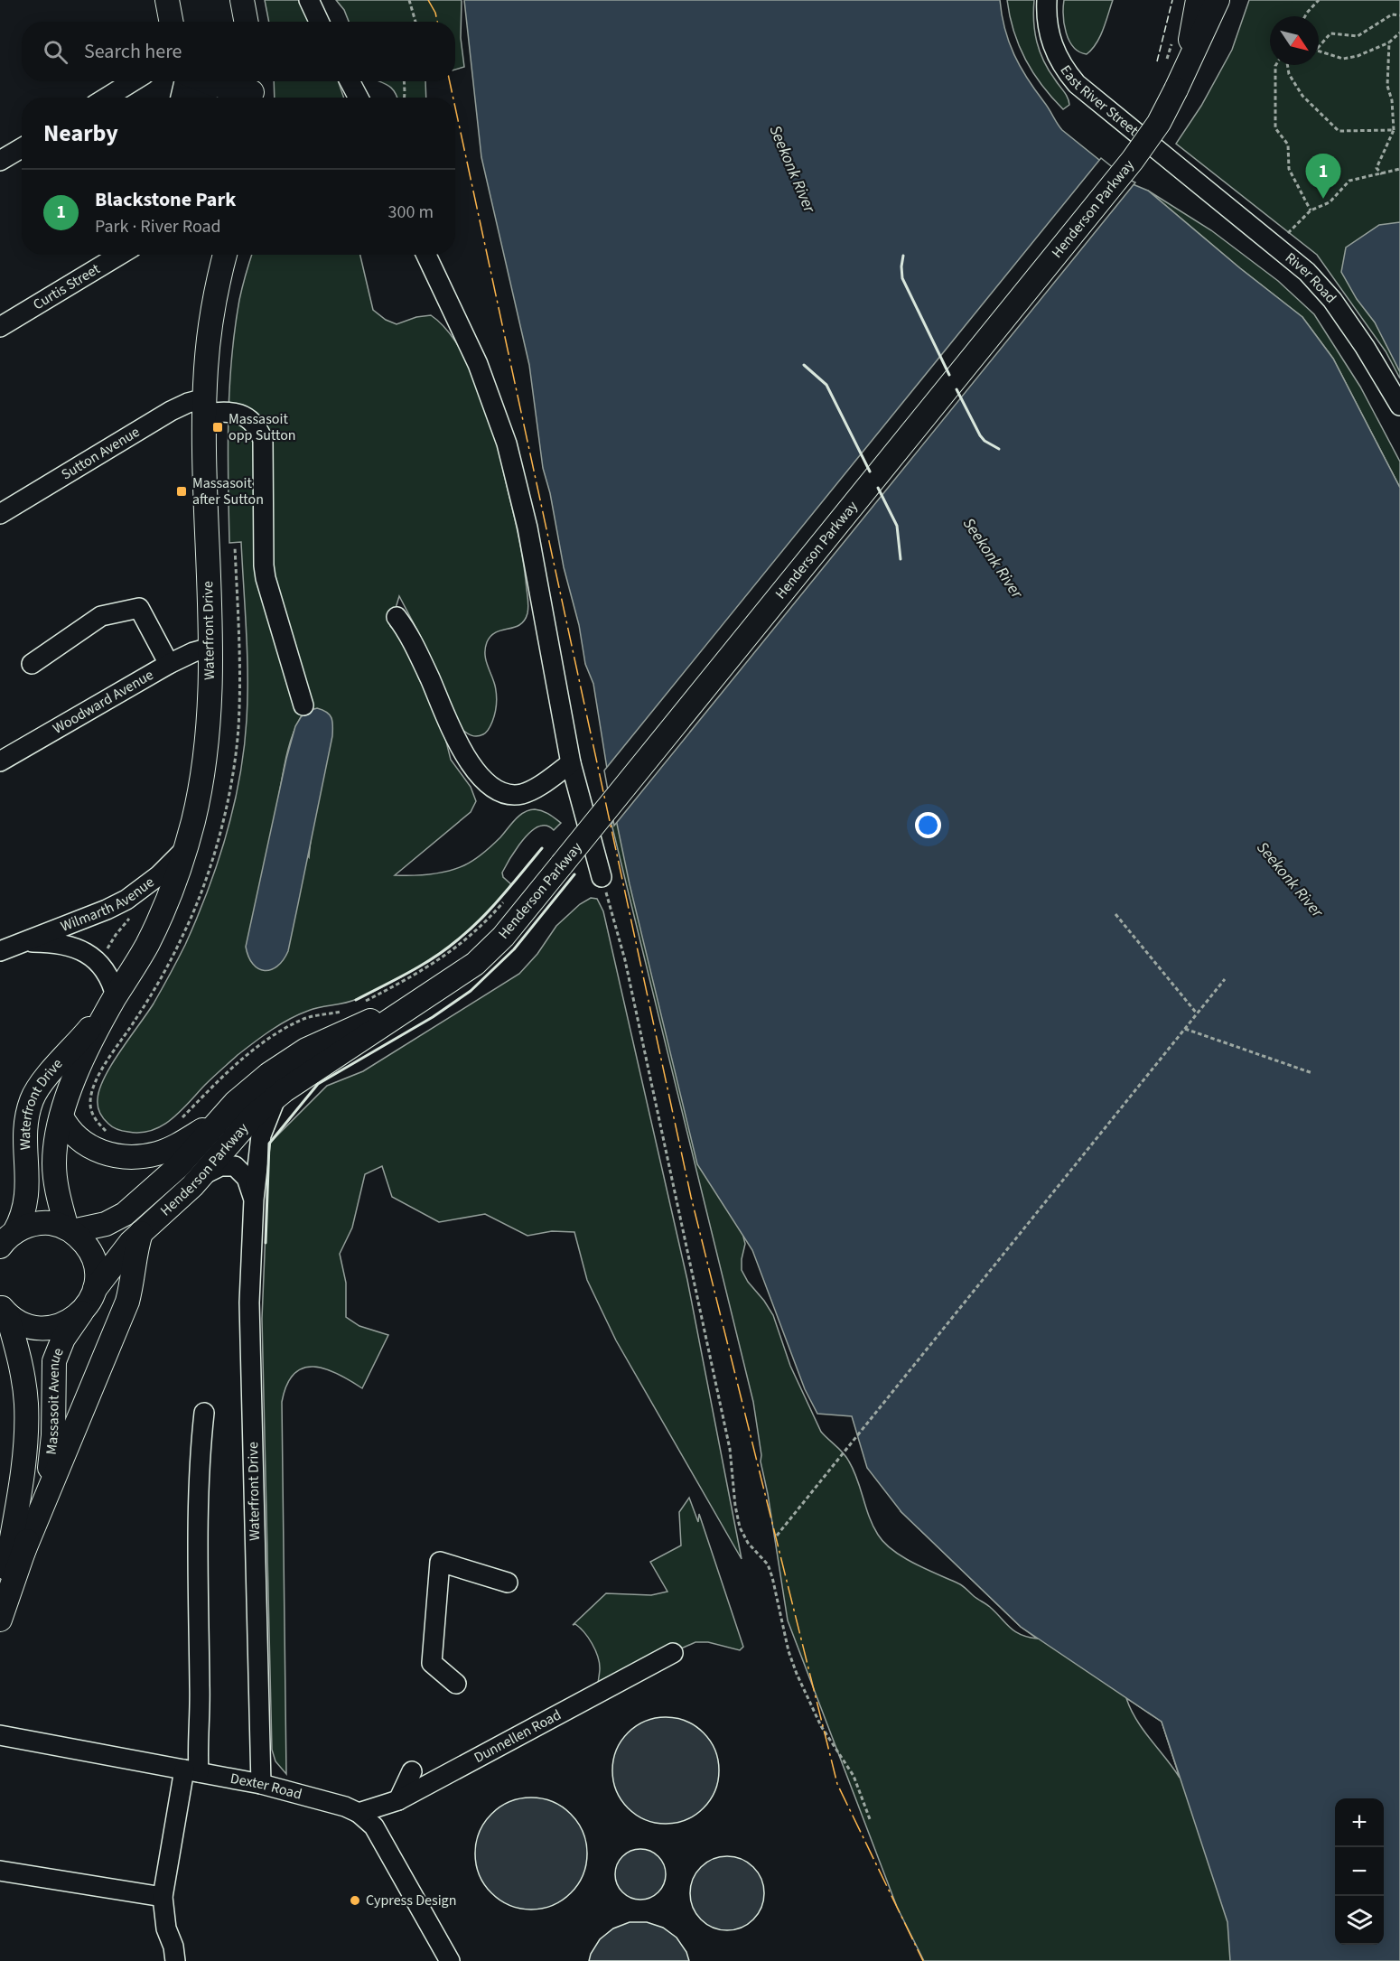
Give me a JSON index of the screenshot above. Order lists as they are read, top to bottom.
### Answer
{
  "streets": {
    "main road": ["Henderson Parkway", "Waterfront Drive", "Massasoit Avenue"],
    "street": [
      "East River Street",
      "River Road",
      "Curtis Street",
      "Sutton Avenue",
      "Woodward Avenue",
      "Wilmarth Avenue",
      "Dunnellen Road",
      "Dexter Road"
    ]
  },
  "crossings": [
    ["East River Street", "River Road"],
    ["Henderson Parkway", "Waterfront Drive"],
    ["Henderson Parkway", "Massasoit Avenue"],
    ["Sutton Avenue", "Waterfront Drive"],
    ["Waterfront Drive", "Woodward Avenue"],
    ["Waterfront Drive", "Wilmarth Avenue"],
    ["Waterfront Drive", "Dexter Road"],
    ["Dunnellen Road", "Dexter Road"]
  ],
  "water": ["Seekonk River"],
  "places": {
    "transit": ["Massasoit opp Sutton", "Massasoit after Sutton"],
    "other": ["Cypress Design"]
  },
  "north": "bottom right",
  "page": {
    "search": "Search here",
    "heading": "Nearby",
    "pins": "1",
    "list": [
      {
        "mark": "1",
        "name": "Blackstone Park",
        "note": "Park · River Road",
        "value": "300 m"
      }
    ],
    "map_buttons": ["+", "−"]
  }
}
